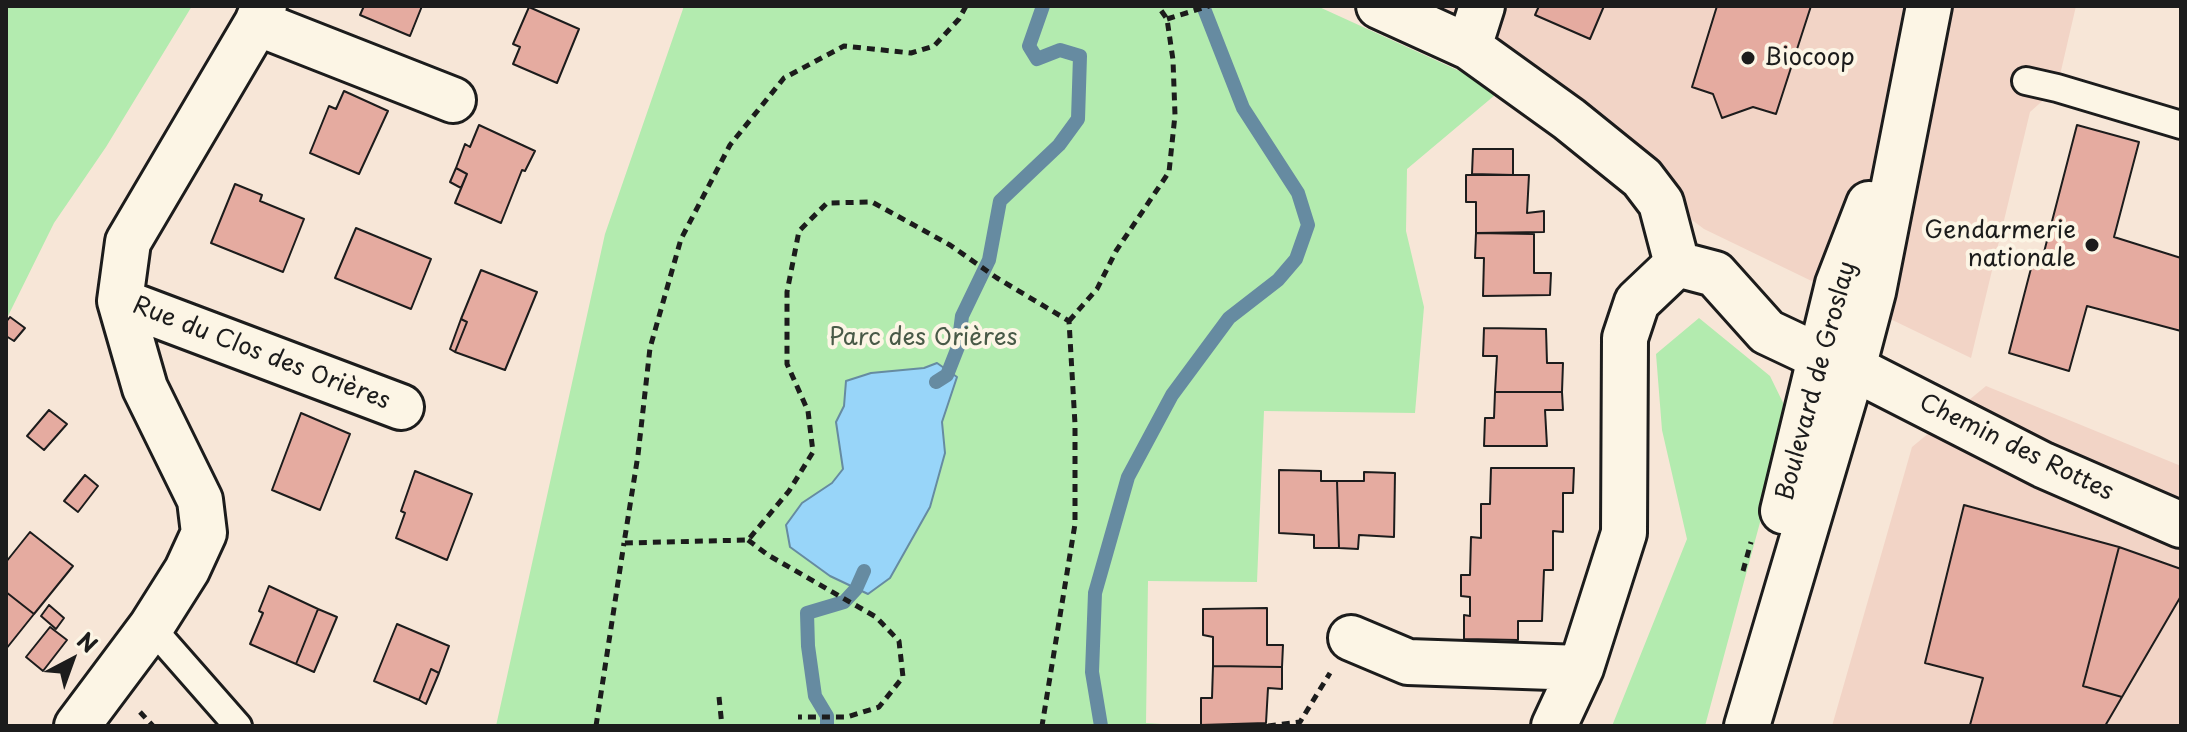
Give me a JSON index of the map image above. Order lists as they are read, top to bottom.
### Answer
{
  "streets": {
    "street": ["Rue du Clos des Orières", "Boulevard de Groslay", "Chemin des Rottes"]
  },
  "crossings": [
    ["Boulevard de Groslay", "Chemin des Rottes"]
  ],
  "parks": ["Parc des Orières"],
  "places": ["Biocoop", "Gendarmerie nationale"],
  "north": "top right"
}
